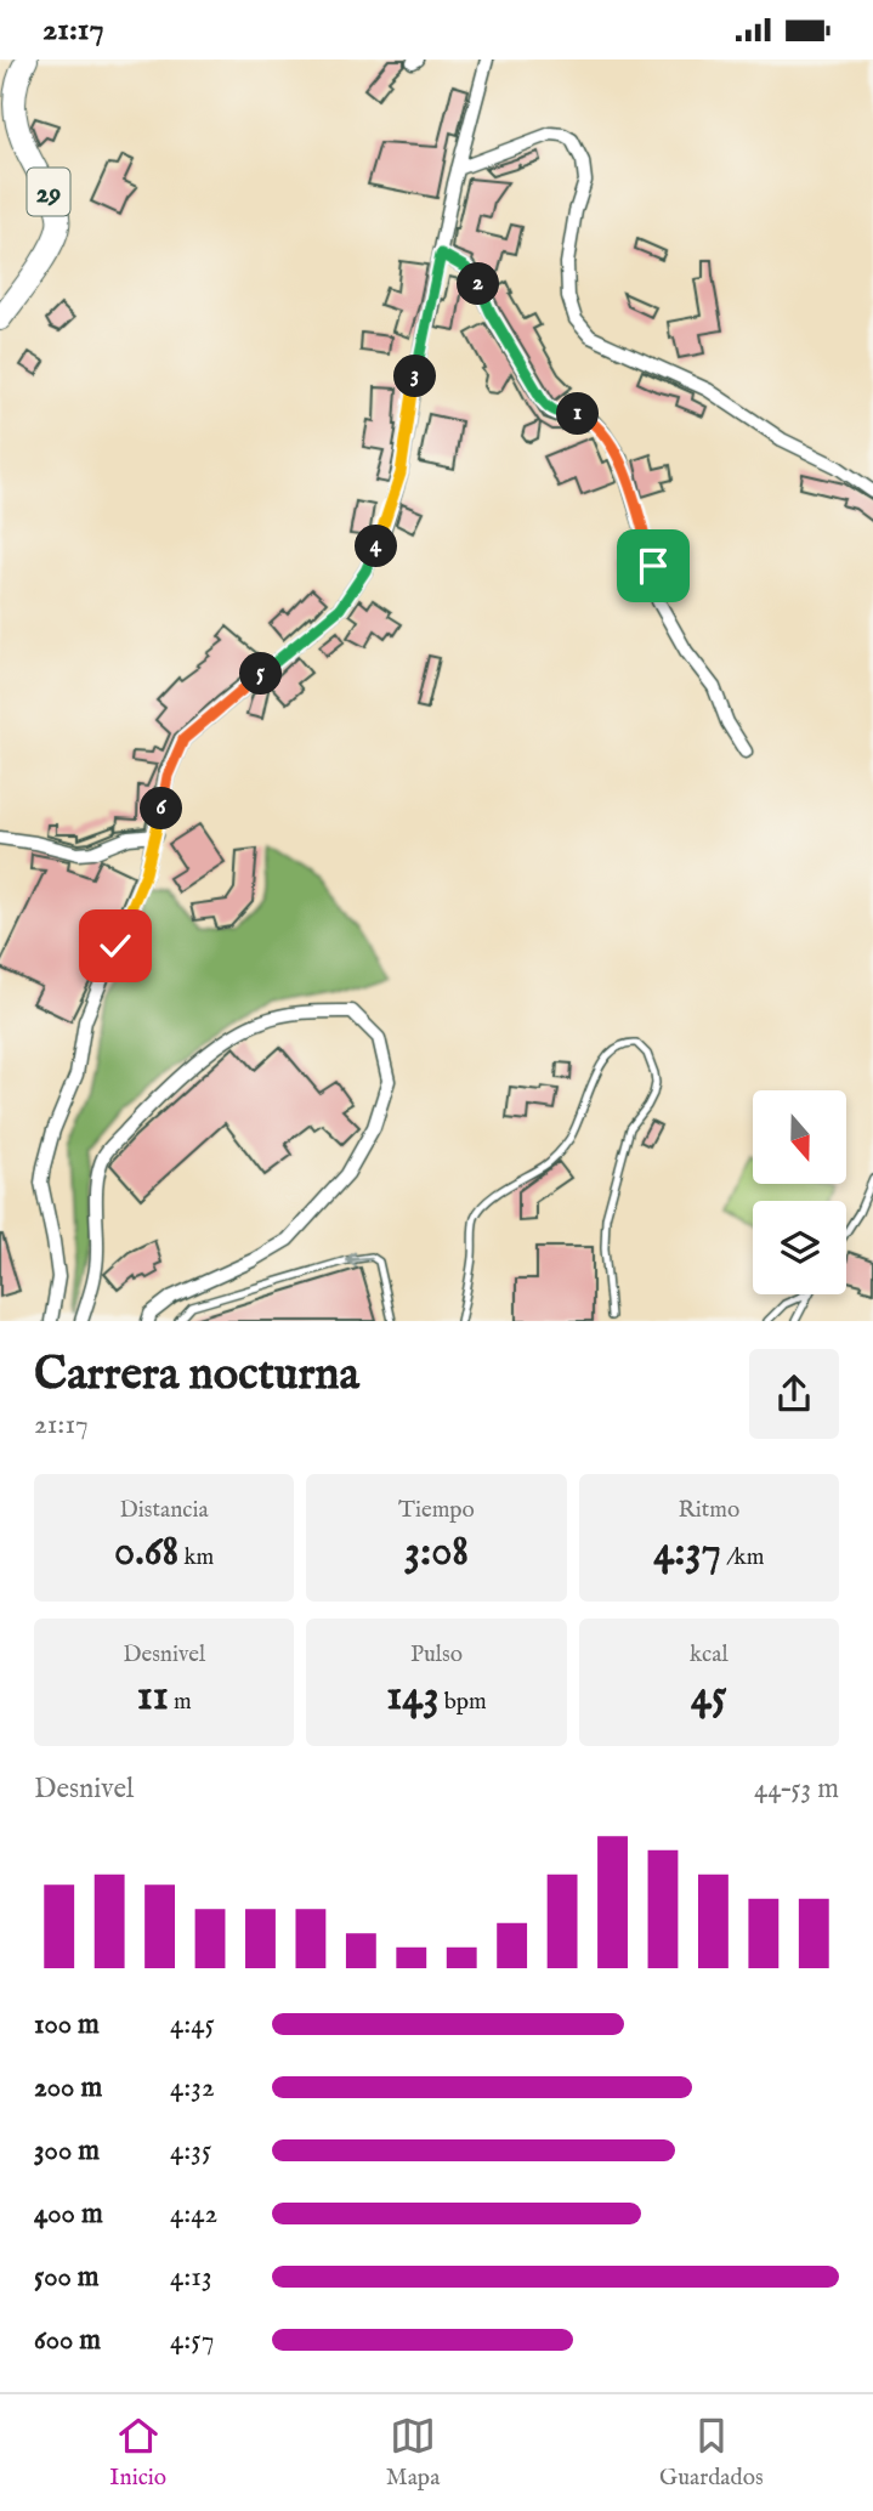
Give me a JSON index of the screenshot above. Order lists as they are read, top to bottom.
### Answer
{
  "streets": {
    "main road": ["29"]
  },
  "north": "bottom",
  "page": {
    "status": "21:17",
    "pins": [
      "2",
      "3",
      "1",
      "4",
      "5",
      "6"
    ],
    "heading": ["Carrera nocturna", "21:17"],
    "stats": [
      ["Distancia", "0.68 km"],
      ["Tiempo", "3:08"],
      ["Ritmo", "4:37 /km"],
      ["Desnivel", "11 m"],
      ["Pulso", "143 bpm"],
      ["kcal", "45"]
    ],
    "chart": ["Desnivel", "44–53 m"],
    "list": [
      {
        "name": "100 m",
        "note": "4:45"
      },
      {
        "name": "200 m",
        "note": "4:32"
      },
      {
        "name": "300 m",
        "note": "4:35"
      },
      {
        "name": "400 m",
        "note": "4:42"
      },
      {
        "name": "500 m",
        "note": "4:13"
      },
      {
        "name": "600 m",
        "note": "4:57"
      }
    ],
    "tabs": ["Inicio", "Mapa", "Guardados"]
  }
}
